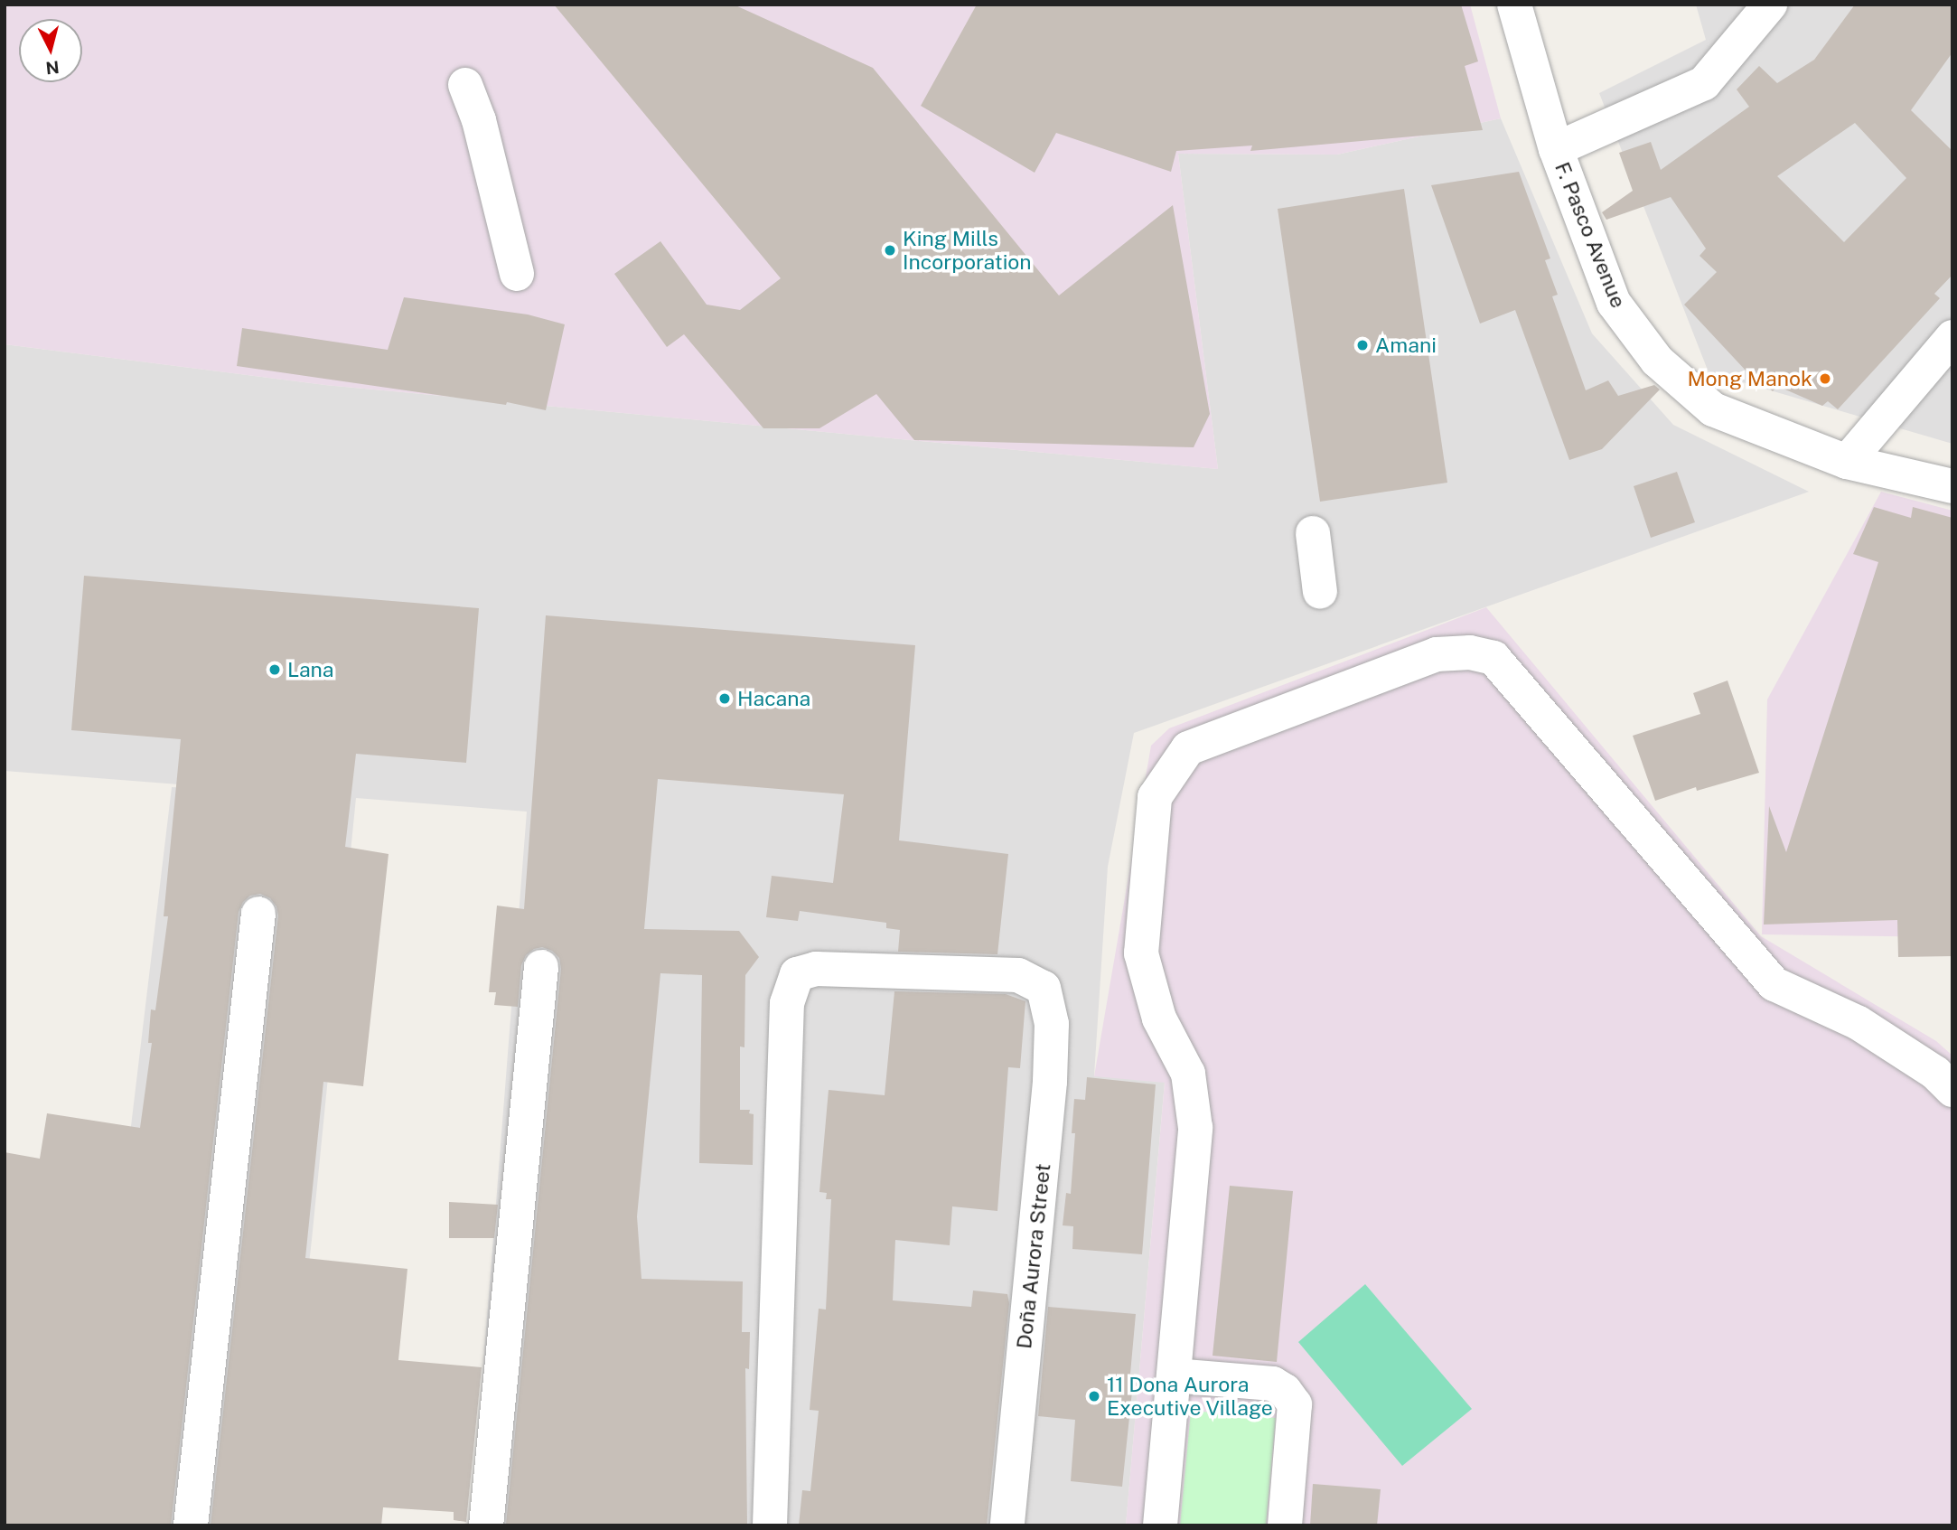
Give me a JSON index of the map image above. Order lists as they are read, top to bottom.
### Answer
{
  "streets": {
    "street": ["F. Pasco Avenue", "Doña Aurora Street"]
  },
  "places": [
    "King Mills Incorporation",
    "Amani",
    "Mong Manok",
    "Lana",
    "Hacana",
    "11 Dona Aurora Executive Village"
  ],
  "north": "bottom"
}
